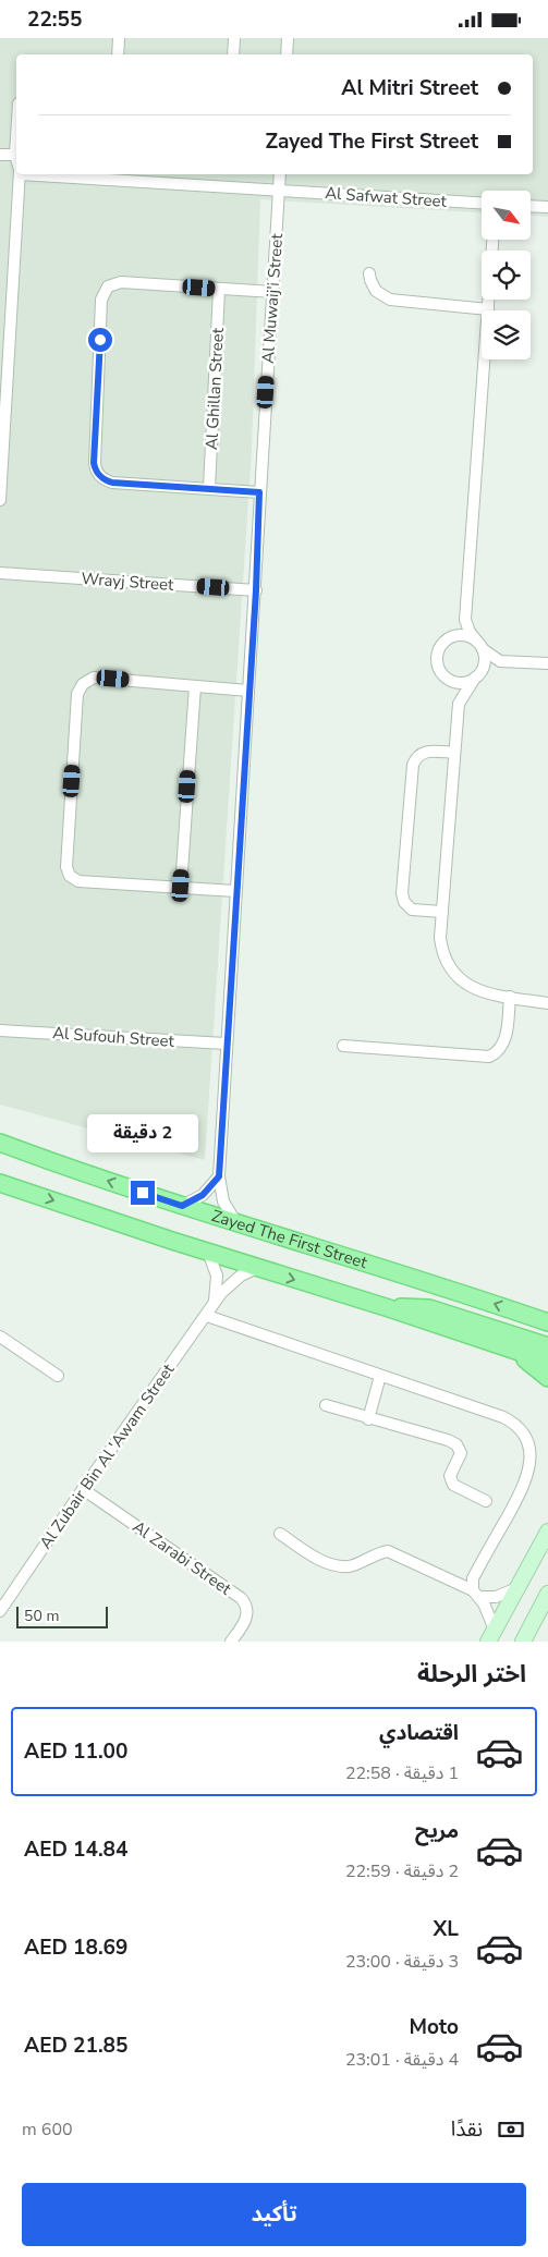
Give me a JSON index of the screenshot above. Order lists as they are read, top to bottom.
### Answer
{
  "streets": {
    "main road": ["Zayed The First Street"],
    "street": [
      "Al Safwat Street",
      "Al Muwaij'i Street",
      "Al Ghillan Street",
      "Wrayj Street",
      "Al Sufouh Street",
      "Al Zubair Bin Al 'Awam Street",
      "Al Zarabi Street"
    ]
  },
  "crossings": [
    ["Al Safwat Street", "Al Muwaij'i Street"],
    ["Al Muwaij'i Street", "Wrayj Street"],
    ["Al Muwaij'i Street", "Al Sufouh Street"],
    ["Al Muwaij'i Street", "Zayed The First Street"],
    ["Al Zubair Bin Al 'Awam Street", "Al Zarabi Street"]
  ],
  "scale_bar": "50 m",
  "north": "bottom right",
  "page": {
    "status": "22:55",
    "banner": ["Al Mitri Street", "Zayed The First Street"],
    "bubble": "2 دقيقة",
    "scale": "50 m",
    "heading": "اختر الرحلة",
    "list": [
      {
        "name": "اقتصادي",
        "note": "1 دقيقة · 22:58",
        "value": "AED 11.00"
      },
      {
        "name": "مريح",
        "note": "2 دقيقة · 22:59",
        "value": "AED 14.84"
      },
      {
        "name": "XL",
        "note": "3 دقيقة · 23:00",
        "value": "AED 18.69"
      },
      {
        "name": "Moto",
        "note": "4 دقيقة · 23:01",
        "value": "AED 21.85"
      }
    ],
    "pay": ["نقدًا", "600 m"],
    "buttons": "تأكيد"
  }
}
